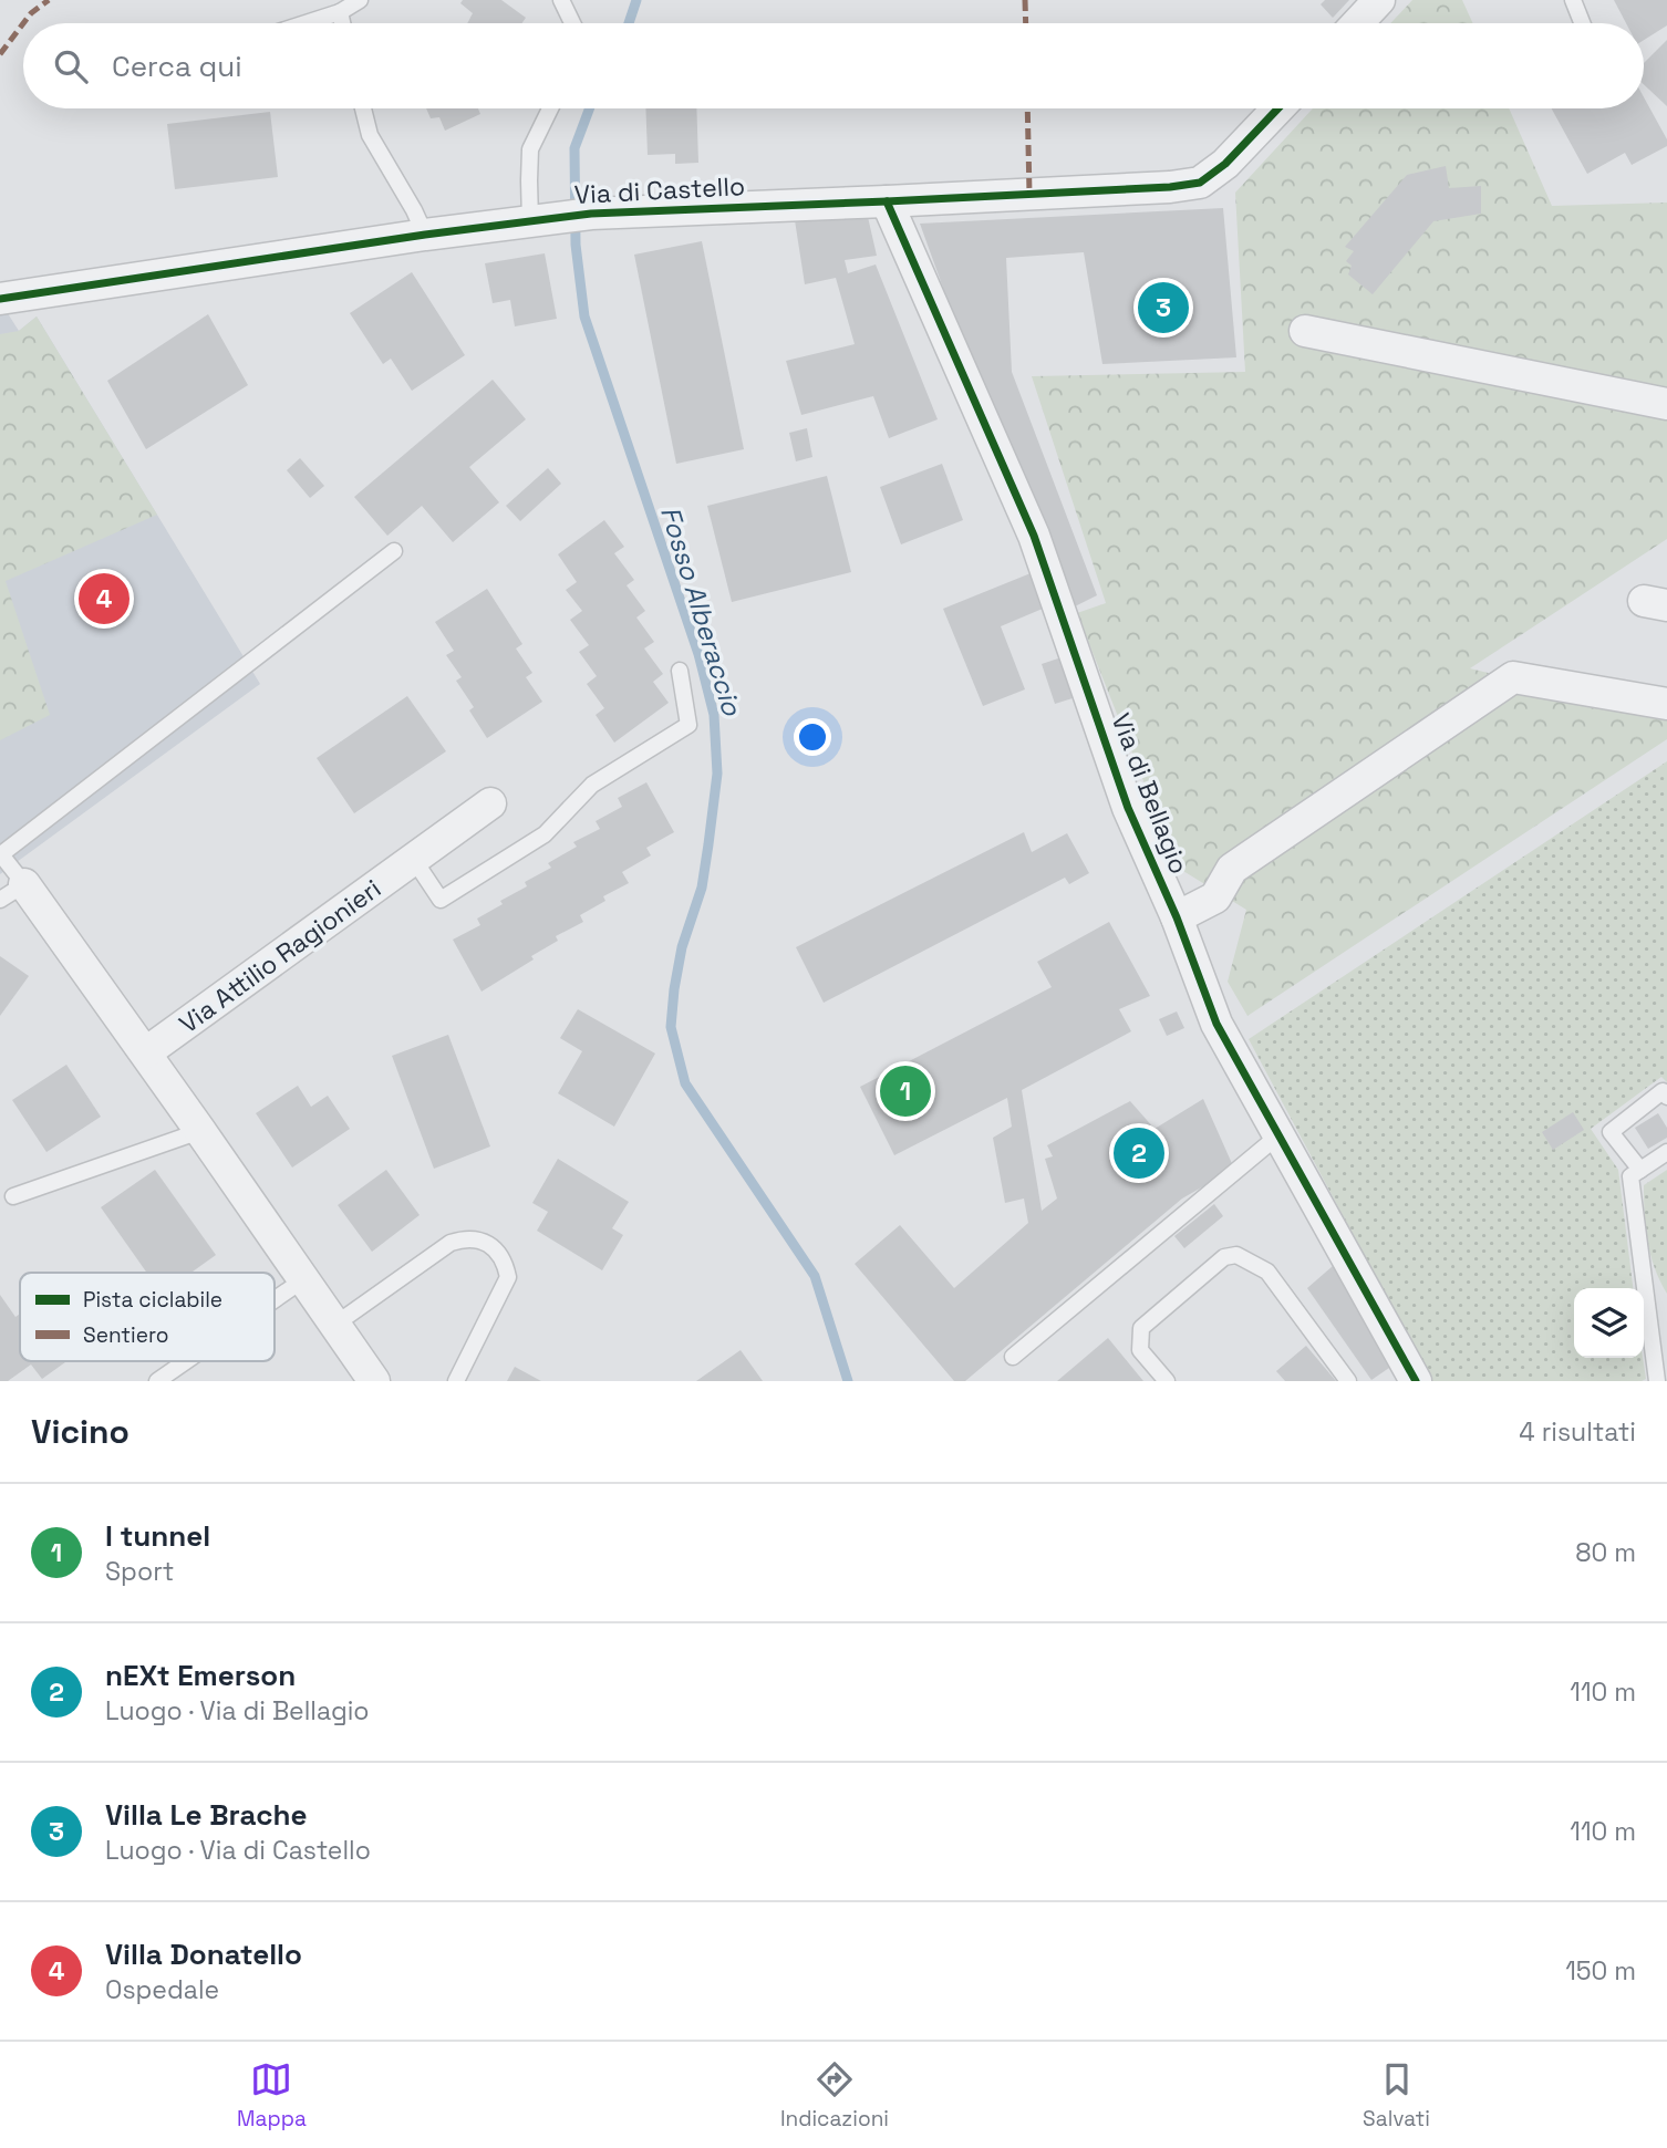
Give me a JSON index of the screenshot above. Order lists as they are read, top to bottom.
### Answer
{
  "streets": {
    "street": ["Via di Castello", "Via di Bellagio", "Via Attilio Ragionieri"]
  },
  "crossings": [
    ["Via di Castello", "Via di Bellagio"]
  ],
  "water": ["Fosso Alberaccio"],
  "legend": ["Pista ciclabile", "Sentiero"],
  "page": {
    "search": "Cerca qui",
    "pins": [
      "3",
      "4",
      "1",
      "2"
    ],
    "heading": ["Vicino", "4 risultati"],
    "list": [
      {
        "mark": "1",
        "name": "I tunnel",
        "note": "Sport",
        "value": "80 m"
      },
      {
        "mark": "2",
        "name": "nEXt Emerson",
        "note": "Luogo · Via di Bellagio",
        "value": "110 m"
      },
      {
        "mark": "3",
        "name": "Villa Le Brache",
        "note": "Luogo · Via di Castello",
        "value": "110 m"
      },
      {
        "mark": "4",
        "name": "Villa Donatello",
        "note": "Ospedale",
        "value": "150 m"
      }
    ],
    "nav": ["Mappa", "Indicazioni", "Salvati"]
  }
}
